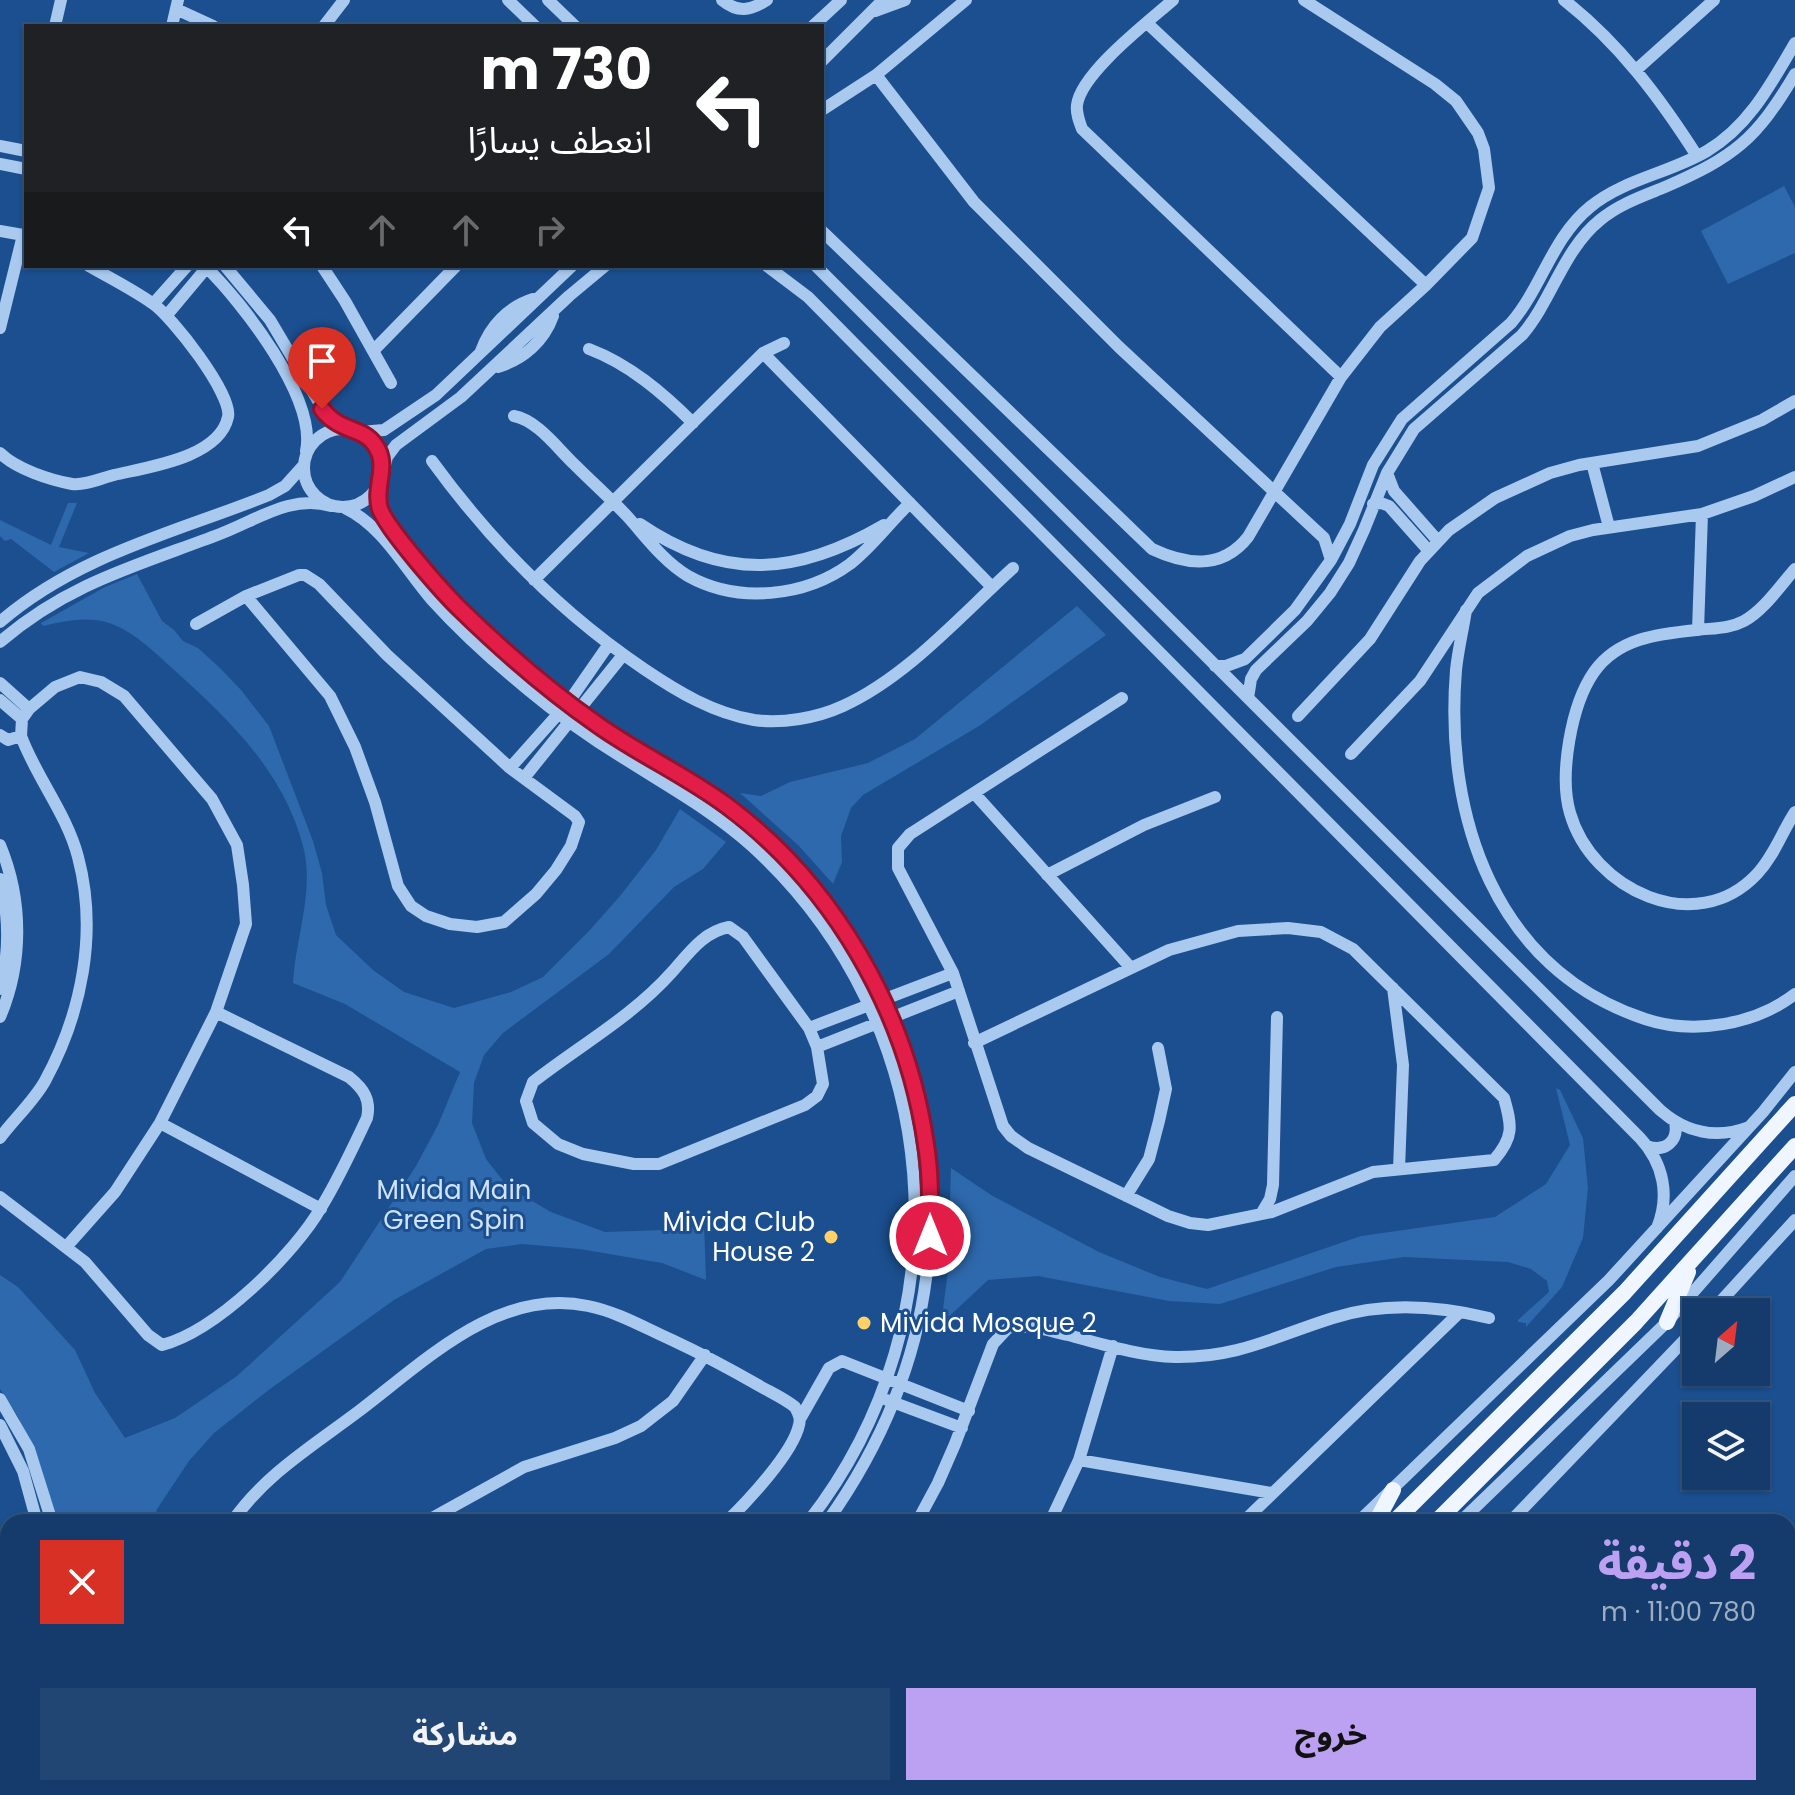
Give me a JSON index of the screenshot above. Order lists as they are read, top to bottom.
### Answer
{
  "parks": ["Mivida Main Green Spin"],
  "places": ["Mivida Club House 2", "Mivida Mosque 2"],
  "north": "top right",
  "page": {
    "turn": ["730 m", "انعطف يسارًا"],
    "heading": ["2 دقيقة", "780 m · 11:00"],
    "buttons": ["خروج", "مشاركة"]
  }
}
